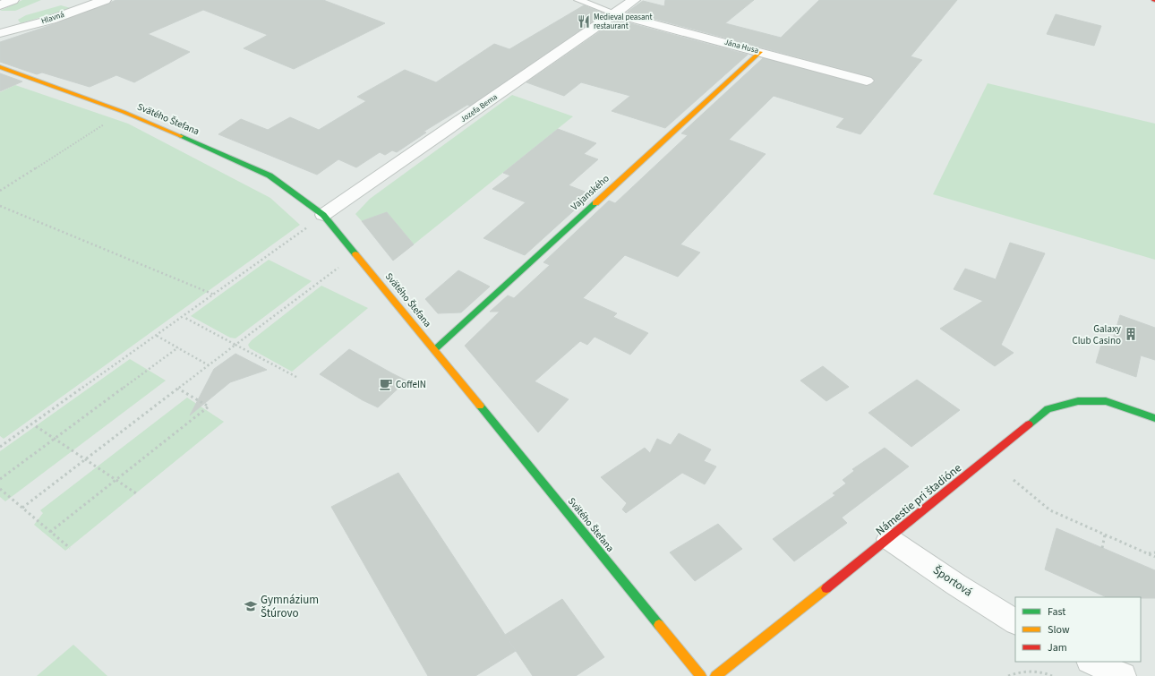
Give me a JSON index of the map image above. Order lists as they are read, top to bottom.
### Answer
{
  "streets": {
    "street": [
      "Hlavná",
      "Jána Husa",
      "Jozefa Bema",
      "Svätého Štefana",
      "Vajanského",
      "Námestie pri štadióne",
      "Športová"
    ]
  },
  "crossings": [
    ["Jána Husa", "Jozefa Bema"],
    ["Jána Husa", "Vajanského"],
    ["Jozefa Bema", "Svätého Štefana"],
    ["Svätého Štefana", "Vajanského"],
    ["Námestie pri štadióne", "Športová"]
  ],
  "places": {
    "restaurant": ["Medieval peasant restaurant"],
    "building": ["Galaxy Club Casino"],
    "cafe": ["CoffeIN"],
    "school or university": ["Gymnázium Štúrovo"]
  },
  "legend": ["Fast", "Slow", "Jam"]
}
